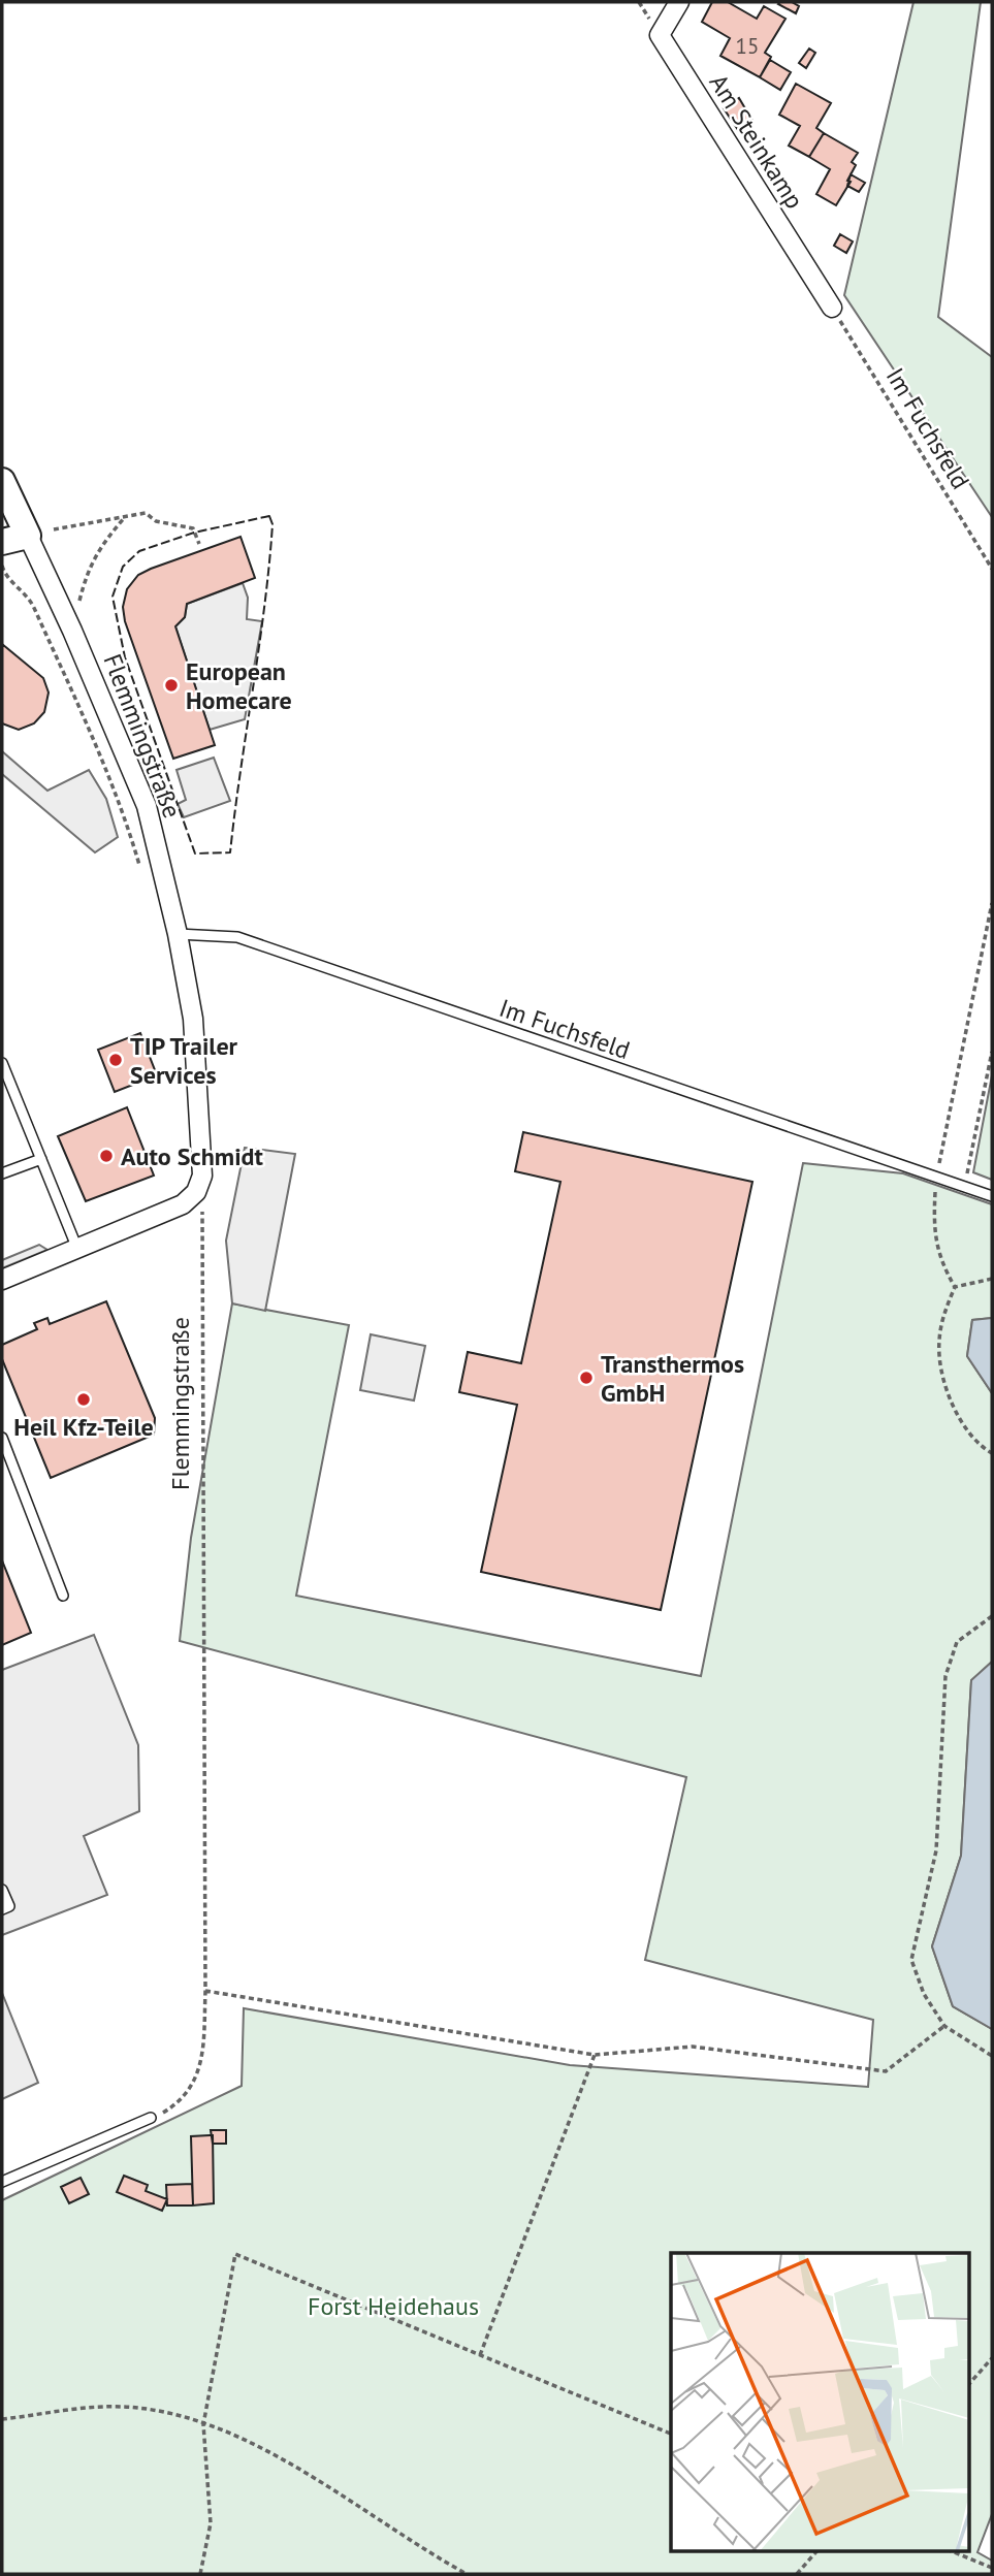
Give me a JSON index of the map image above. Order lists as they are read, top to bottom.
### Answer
{
  "streets": {
    "street": ["Am Steinkamp", "Flemmingstraße"],
    "lane": ["Im Fuchsfeld"]
  },
  "crossings": [
    ["Am Steinkamp", "Im Fuchsfeld"],
    ["Im Fuchsfeld", "Flemmingstraße"]
  ],
  "parks": ["Forst Heidehaus"],
  "places": [
    "European Homecare",
    "TIP Trailer Services",
    "Auto Schmidt",
    "Transthermos GmbH",
    "Heil Kfz-Teile"
  ],
  "house_numbers": ["15"]
}
